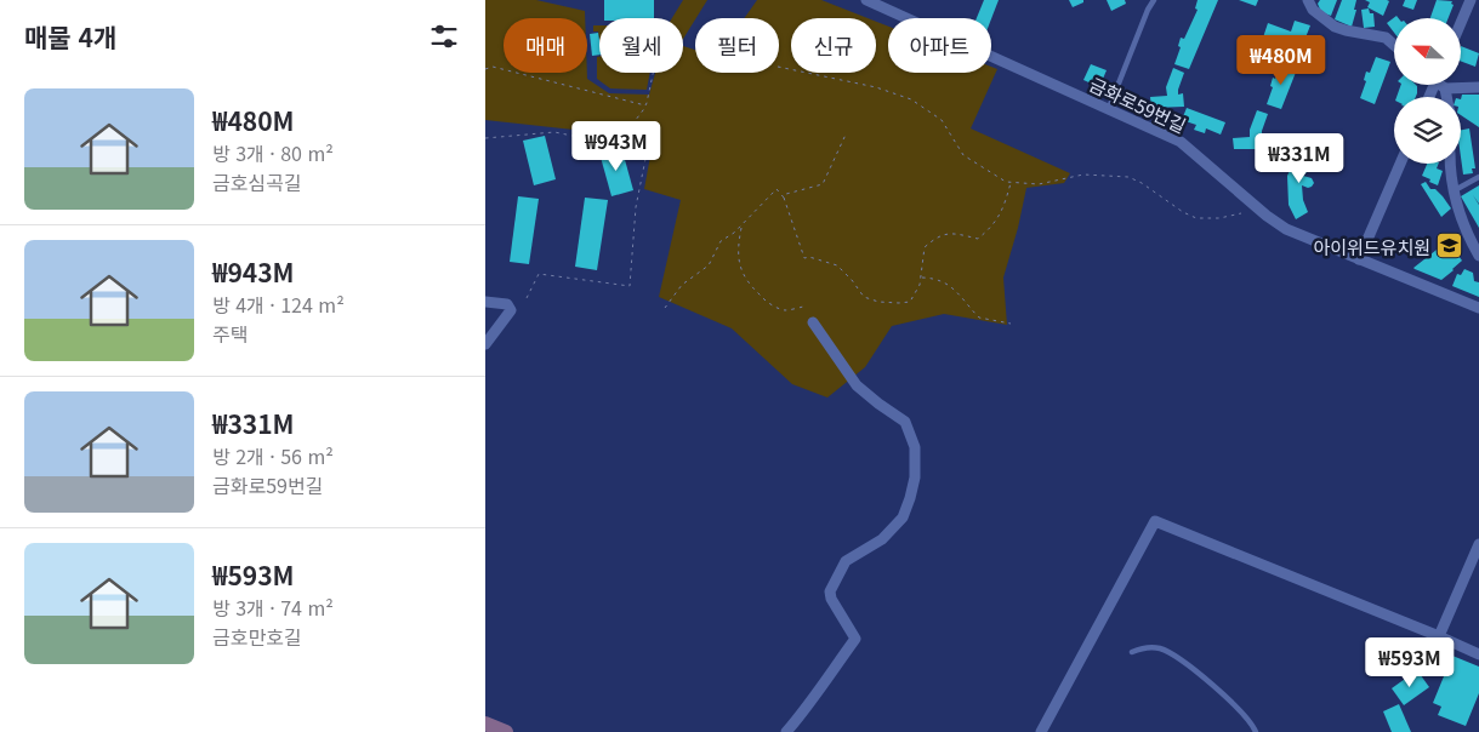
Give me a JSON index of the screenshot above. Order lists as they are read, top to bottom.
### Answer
{
  "streets": {
    "street": ["금화로59번길"]
  },
  "places": {
    "school or university": ["아이위드유치원"]
  },
  "north": "left",
  "page": {
    "heading": "매물 4개",
    "chip": [
      "매매",
      "월세",
      "필터",
      "신규",
      "아파트"
    ],
    "price": [
      "₩480M",
      "₩943M",
      "₩331M",
      "₩593M"
    ],
    "list": [
      {
        "name": "₩480M",
        "note": "방 3개 · 80 m² · 금호심곡길"
      },
      {
        "name": "₩943M",
        "note": "방 4개 · 124 m² · 주택"
      },
      {
        "name": "₩331M",
        "note": "방 2개 · 56 m² · 금화로59번길"
      },
      {
        "name": "₩593M",
        "note": "방 3개 · 74 m² · 금호만호길"
      }
    ]
  }
}
